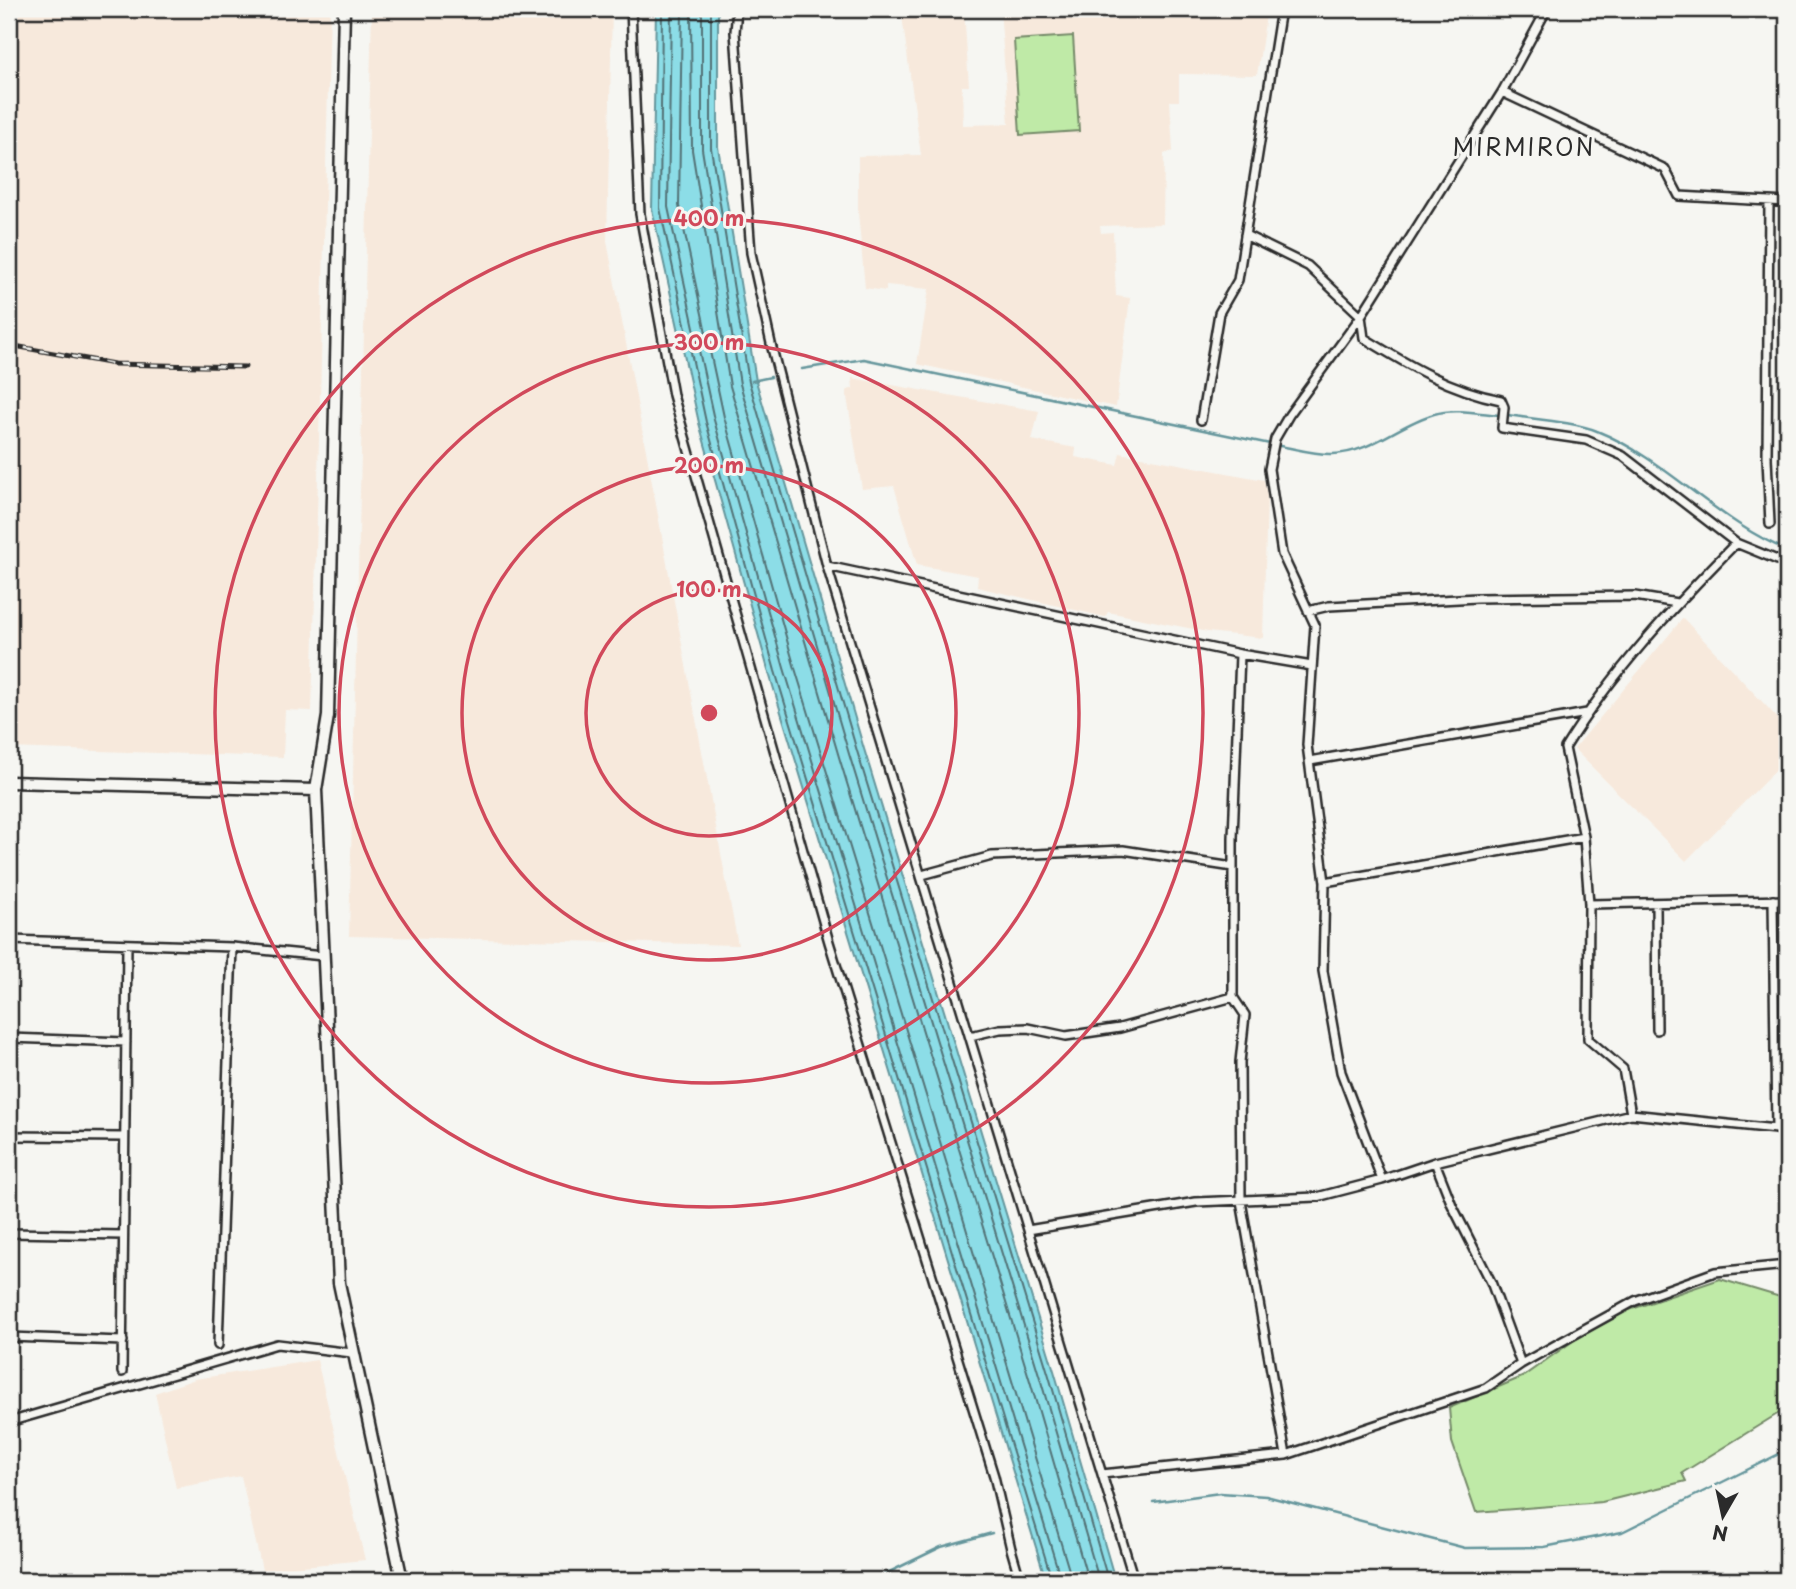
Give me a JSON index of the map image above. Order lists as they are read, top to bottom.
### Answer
{
  "districts": ["MIRMIRON"],
  "north": "bottom",
  "rings": [
    "400 m",
    "300 m",
    "200 m",
    "100 m"
  ]
}
